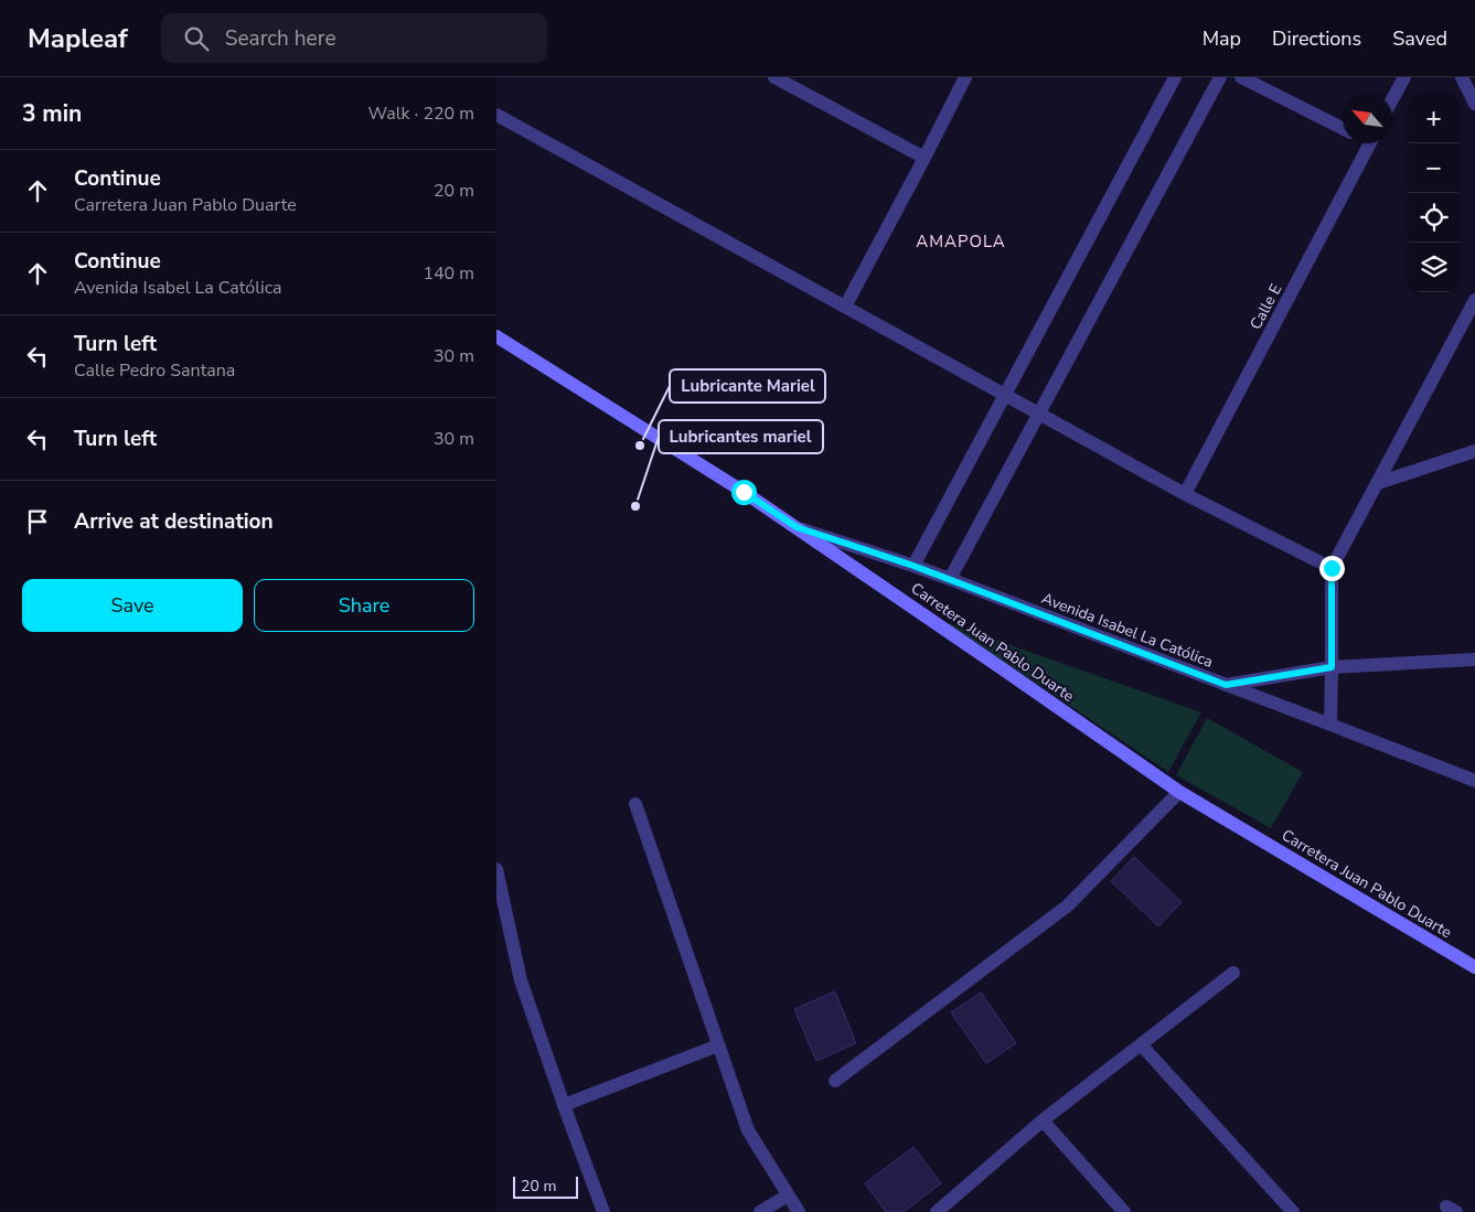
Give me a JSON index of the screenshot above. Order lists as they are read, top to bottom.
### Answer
{
  "streets": {
    "main road": ["Carretera Juan Pablo Duarte"],
    "street": ["Calle E", "Avenida Isabel La Católica"]
  },
  "crossings": [
    ["Avenida Isabel La Católica", "Carretera Juan Pablo Duarte"]
  ],
  "districts": ["AMAPOLA"],
  "places": ["Lubricante Mariel", "Lubricantes mariel"],
  "scale_bar": "20 m",
  "north": "top left",
  "page": {
    "header": "Mapleaf",
    "search": "Search here",
    "nav": ["Map", "Directions", "Saved"],
    "heading": ["3 min", "Walk · 220 m"],
    "map_buttons": ["+", "−"],
    "list": [
      ["Continue", "Carretera Juan Pablo Duarte", "20 m"],
      ["Continue", "Avenida Isabel La Católica", "140 m"],
      ["Turn left", "Calle Pedro Santana", "30 m"],
      ["Turn left", "30 m"],
      "Arrive at destination"
    ],
    "buttons": ["Save", "Share"],
    "scale": "20 m"
  }
}
